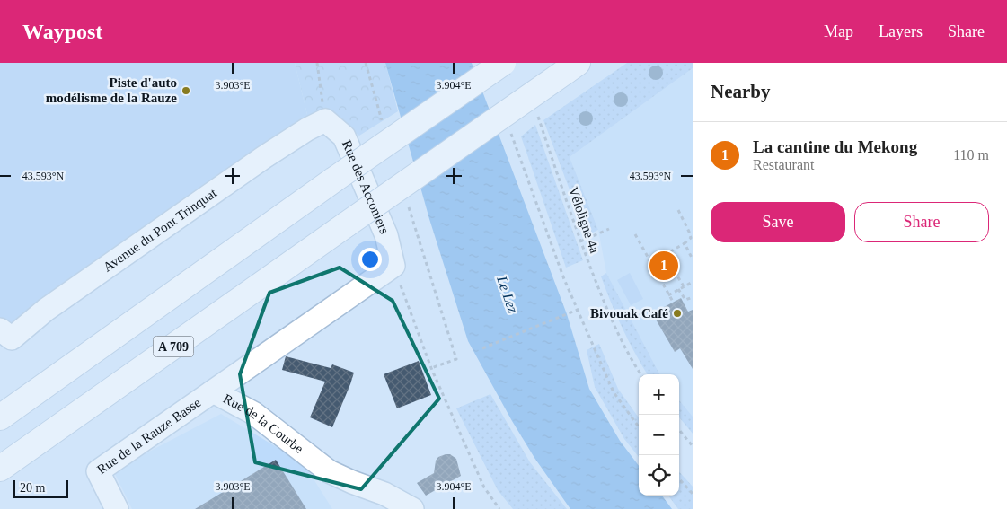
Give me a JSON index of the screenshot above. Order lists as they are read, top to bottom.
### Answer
{
  "streets": {
    "highway": ["A 709"],
    "street": [
      "Rue des Acconiers",
      "Avenue du Pont Trinquat",
      "Rue de la Courbe",
      "Rue de la Rauze Basse"
    ],
    "path": ["Véloligne 4a"]
  },
  "crossings": [
    ["Rue des Acconiers", "Avenue du Pont Trinquat"],
    ["Rue des Acconiers", "Rue de la Courbe"],
    ["Rue de la Courbe", "Rue de la Rauze Basse"]
  ],
  "water": ["Le Lez"],
  "places": ["Piste d'auto modélisme de la Rauze", "Bivouak Café"],
  "scale_bar": "20 m",
  "page": {
    "header": "Waypost",
    "nav": ["Map", "Layers", "Share"],
    "heading": "Nearby",
    "list": [
      {
        "mark": "1",
        "name": "La cantine du Mekong",
        "note": "Restaurant",
        "value": "110 m"
      }
    ],
    "buttons": ["Save", "Share"],
    "pins": "1",
    "map_buttons": ["+", "−"],
    "scale": "20 m"
  },
  "coordinates": ["3.903°E", "3.904°E", "43.593°N"]
}
